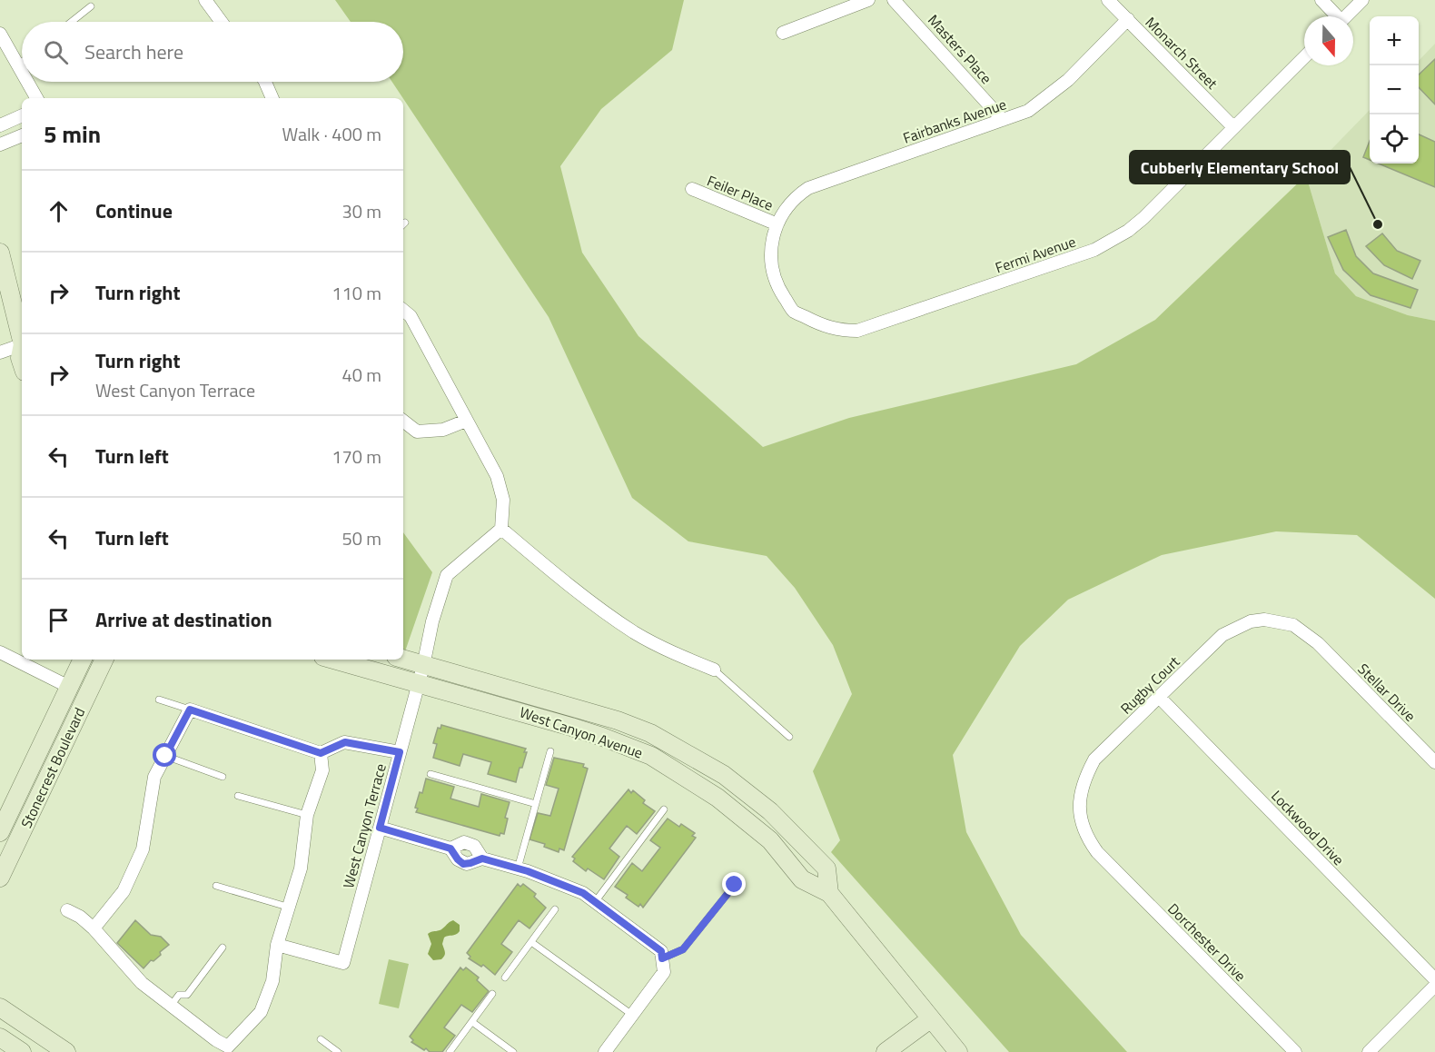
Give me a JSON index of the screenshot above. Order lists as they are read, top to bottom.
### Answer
{
  "streets": {
    "street": [
      "Masters Place",
      "Monarch Street",
      "Fairbanks Avenue",
      "Feiler Place",
      "Fermi Avenue",
      "Rugby Court",
      "Stellar Drive",
      "West Canyon Avenue",
      "Stonecrest Boulevard",
      "West Canyon Terrace",
      "Lockwood Drive",
      "Dorchester Drive"
    ]
  },
  "crossings": [
    ["Masters Place", "Fairbanks Avenue"],
    ["Monarch Street", "Fairbanks Avenue"],
    ["Monarch Street", "Fermi Avenue"],
    ["Fairbanks Avenue", "Feiler Place"],
    ["Fairbanks Avenue", "Fermi Avenue"],
    ["Feiler Place", "Fermi Avenue"],
    ["Rugby Court", "Stellar Drive"],
    ["Rugby Court", "Lockwood Drive"],
    ["Rugby Court", "Dorchester Drive"],
    ["West Canyon Avenue", "West Canyon Terrace"]
  ],
  "places": ["Cubberly Elementary School"],
  "north": "bottom",
  "page": {
    "map_buttons": ["+", "−"],
    "search": "Search here",
    "heading": ["5 min", "Walk · 400 m"],
    "list": [
      ["Continue", "30 m"],
      ["Turn right", "110 m"],
      ["Turn right", "West Canyon Terrace", "40 m"],
      ["Turn left", "170 m"],
      ["Turn left", "50 m"],
      "Arrive at destination"
    ]
  }
}
